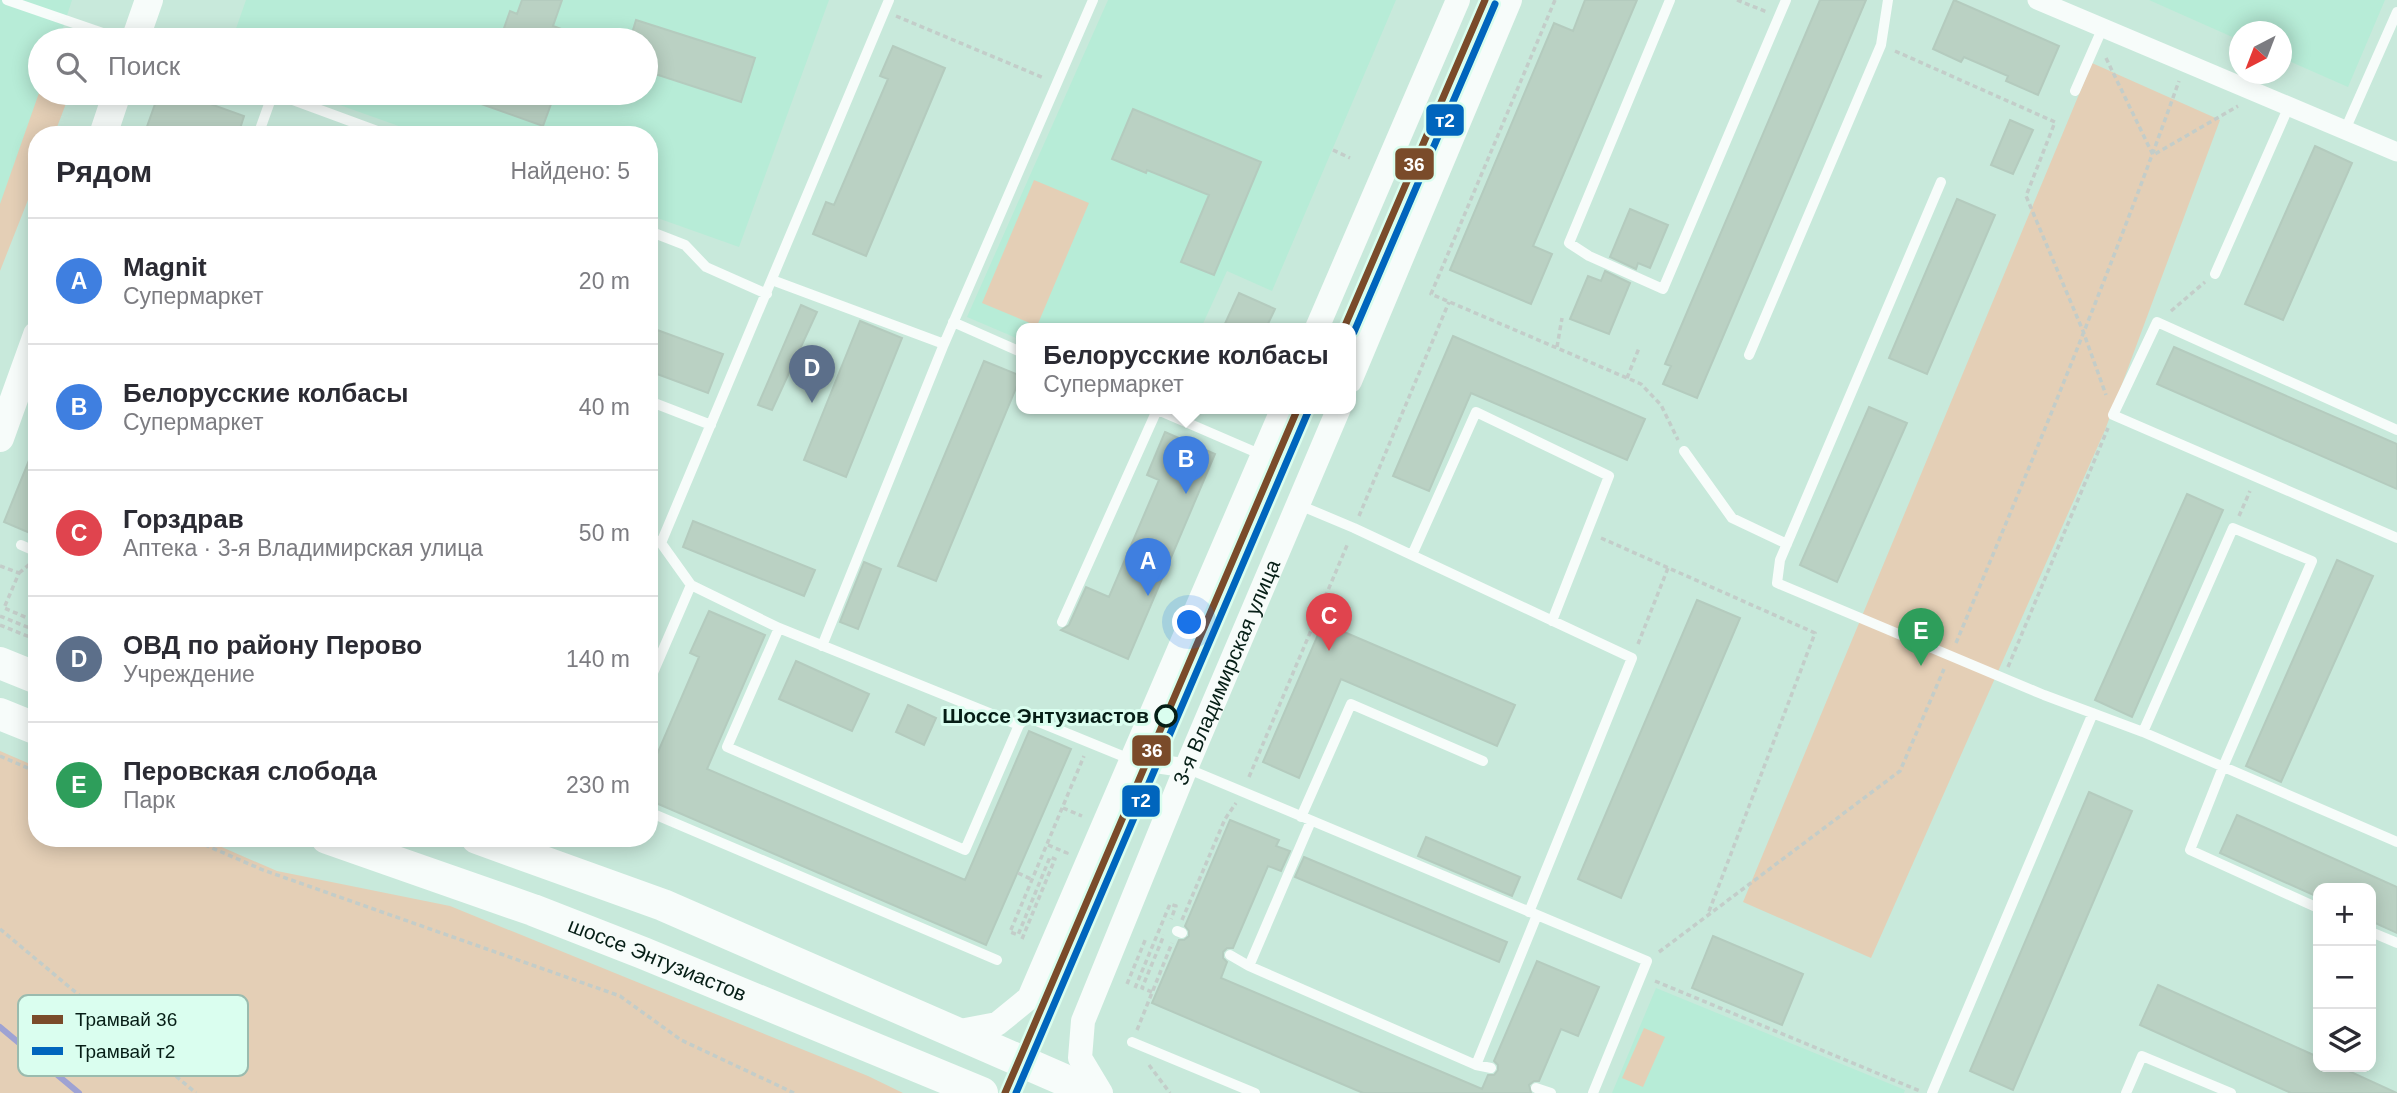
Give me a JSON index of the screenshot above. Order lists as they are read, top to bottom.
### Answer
{
  "streets": {
    "main road": ["шоссе Энтузиастов"],
    "street": ["3-я Владимирская улица"]
  },
  "places": ["Шоссе Энтузиастов"],
  "lines": ["tram line 36", "tram line т2"],
  "legend": ["Трамвай 36", "Трамвай т2"],
  "north": "bottom left",
  "page": {
    "search": "Поиск",
    "heading": ["Рядом", "Найдено: 5"],
    "list": [
      {
        "mark": "A",
        "name": "Magnit",
        "note": "Супермаркет",
        "value": "20 m"
      },
      {
        "mark": "B",
        "name": "Белорусские колбасы",
        "note": "Супермаркет",
        "value": "40 m"
      },
      {
        "mark": "C",
        "name": "Горздрав",
        "note": "Аптека · 3-я Владимирская улица",
        "value": "50 m"
      },
      {
        "mark": "D",
        "name": "ОВД по району Перово",
        "note": "Учреждение",
        "value": "140 m"
      },
      {
        "mark": "E",
        "name": "Перовская слобода",
        "note": "Парк",
        "value": "230 m"
      }
    ],
    "popup": ["Белорусские колбасы", "Супермаркет"],
    "pins": [
      "D",
      "B",
      "A",
      "C",
      "E"
    ],
    "map_buttons": ["+", "−"]
  }
}
